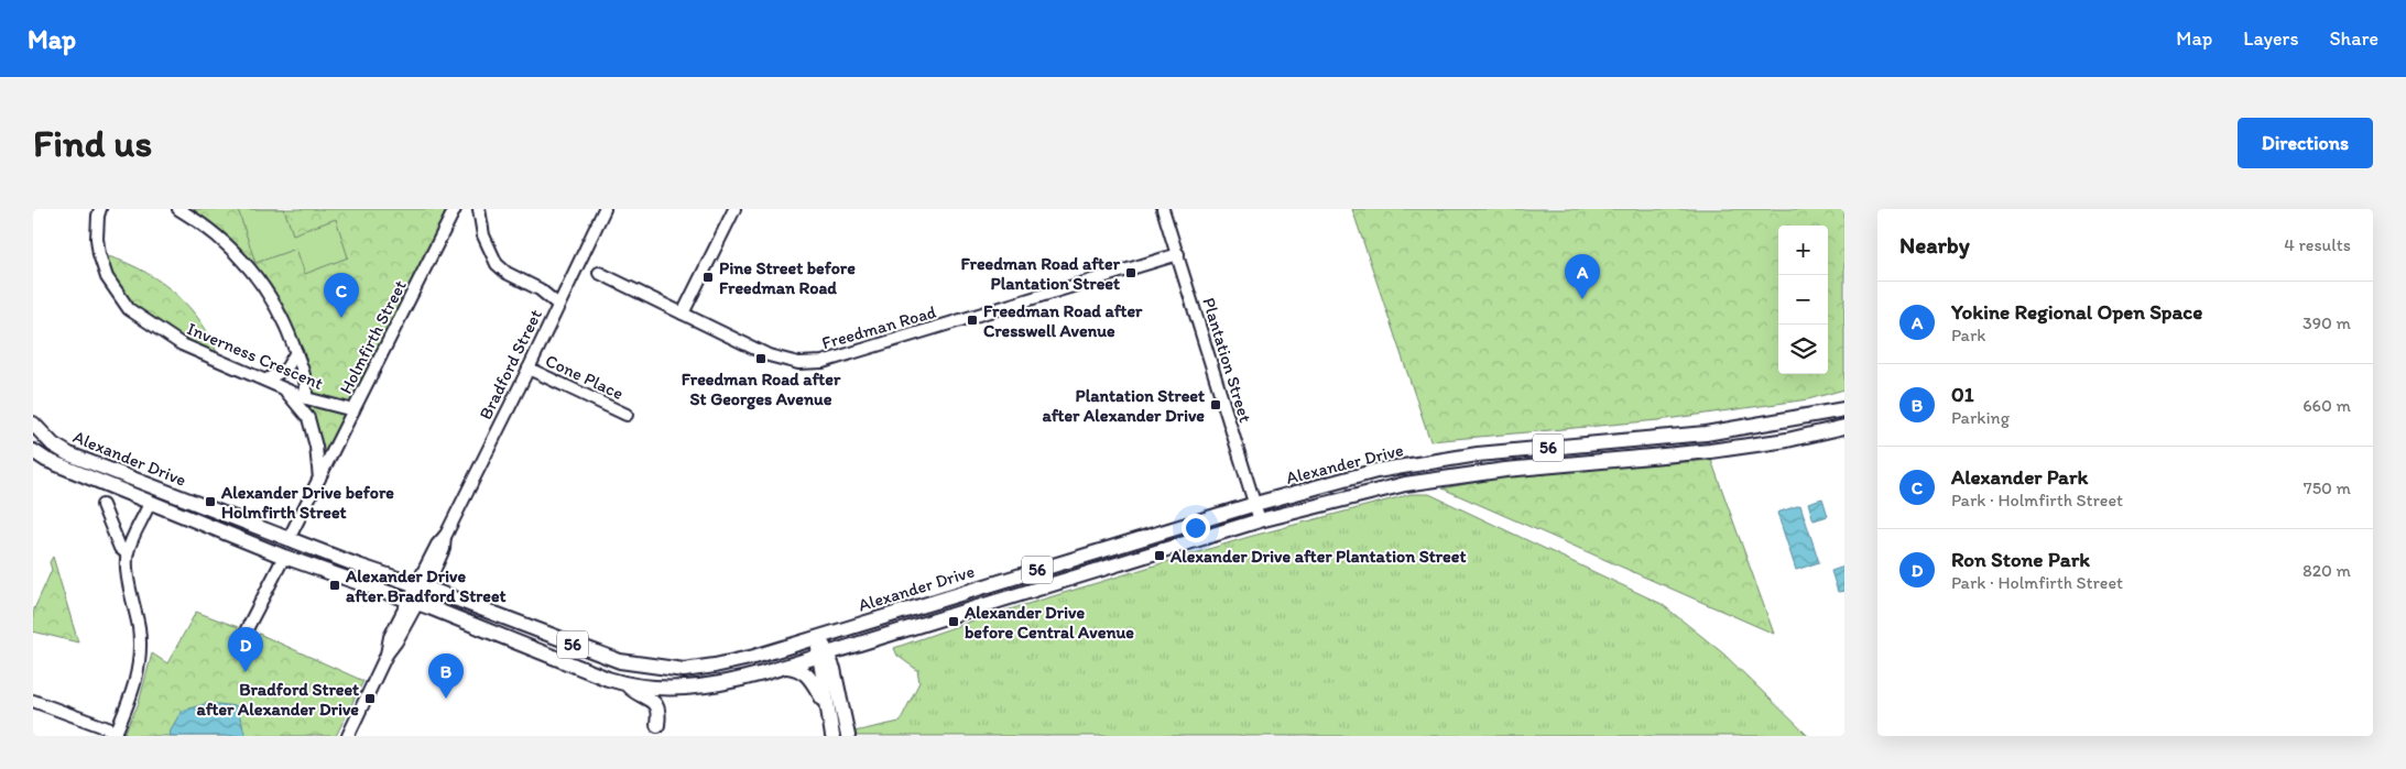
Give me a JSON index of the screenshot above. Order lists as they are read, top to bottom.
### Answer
{
  "streets": {
    "main road": ["56", "Alexander Drive"],
    "street": [
      "Freedman Road",
      "Holmfirth Street",
      "Inverness Crescent",
      "Plantation Street",
      "Bradford Street",
      "Cone Place"
    ]
  },
  "crossings": [
    ["Freedman Road", "Plantation Street"],
    ["Holmfirth Street", "Inverness Crescent"],
    ["Holmfirth Street", "Alexander Drive"],
    ["Plantation Street", "Alexander Drive"],
    ["Bradford Street", "Cone Place"],
    ["Bradford Street", "Alexander Drive"]
  ],
  "places": {
    "transit": [
      "Freedman Road after Plantation Street",
      "Pine Street before Freedman Road",
      "Freedman Road after Cresswell Avenue",
      "Freedman Road after St Georges Avenue",
      "Plantation Street after Alexander Drive",
      "Alexander Drive before Holmfirth Street",
      "Alexander Drive after Plantation Street",
      "Alexander Drive after Bradford Street",
      "Alexander Drive before Central Avenue",
      "Bradford Street after Alexander Drive"
    ]
  },
  "page": {
    "header": "Map",
    "nav": ["Map", "Layers", "Share"],
    "buttons": "Directions",
    "title": "Find us",
    "heading": ["Nearby", "4 results"],
    "map_buttons": ["+", "−"],
    "pins": [
      "A",
      "C",
      "D",
      "B"
    ],
    "list": [
      {
        "mark": "A",
        "name": "Yokine Regional Open Space",
        "note": "Park",
        "value": "390 m"
      },
      {
        "mark": "B",
        "name": "01",
        "note": "Parking",
        "value": "660 m"
      },
      {
        "mark": "C",
        "name": "Alexander Park",
        "note": "Park · Holmfirth Street",
        "value": "750 m"
      },
      {
        "mark": "D",
        "name": "Ron Stone Park",
        "note": "Park · Holmfirth Street",
        "value": "820 m"
      }
    ]
  }
}
